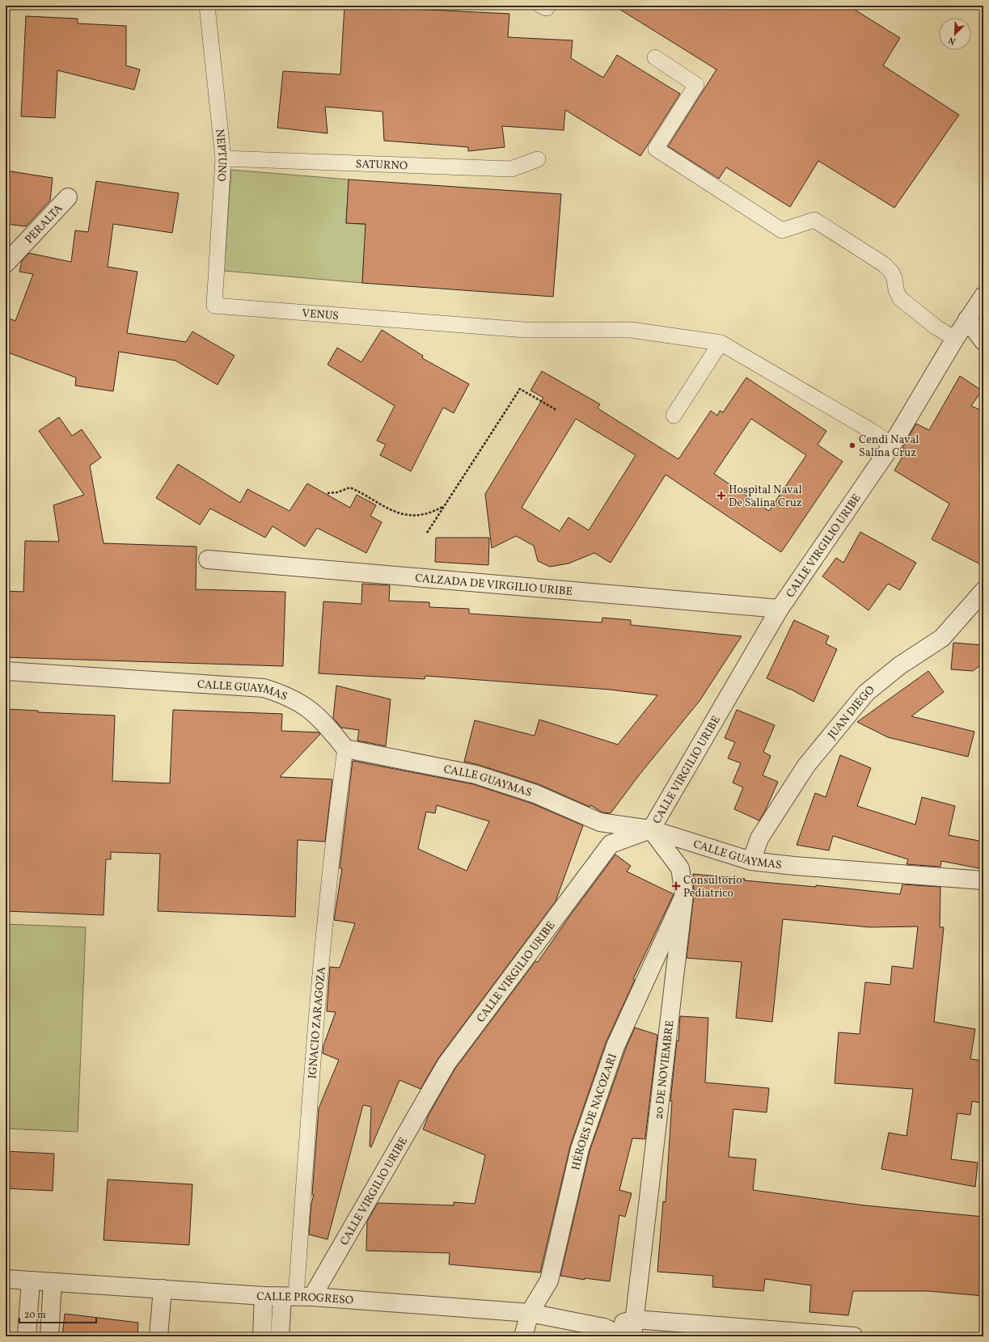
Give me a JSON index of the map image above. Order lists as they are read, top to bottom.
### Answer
{
  "streets": {
    "street": [
      "PERALTA",
      "CALLE VIRGILIO URIBE",
      "CALZADA DE VIRGILIO URIBE",
      "CALLE GUAYMAS",
      "JUAN DIEGO",
      "20 DE NOVIEMBRE",
      "HÉROES DE NACOZARI",
      "CALLE PROGRESO"
    ],
    "lane": [
      "NEPTUNO",
      "SATURNO",
      "VENUS",
      "IGNACIO ZARAGOZA"
    ]
  },
  "crossings": [
    ["NEPTUNO", "SATURNO"],
    ["NEPTUNO", "VENUS"],
    ["CALLE VIRGILIO URIBE", "CALZADA DE VIRGILIO URIBE"],
    ["CALLE VIRGILIO URIBE", "CALLE GUAYMAS"],
    ["CALLE VIRGILIO URIBE", "IGNACIO ZARAGOZA"],
    ["CALLE VIRGILIO URIBE", "20 DE NOVIEMBRE"],
    ["CALLE VIRGILIO URIBE", "CALLE PROGRESO"],
    ["CALLE GUAYMAS", "JUAN DIEGO"],
    ["CALLE GUAYMAS", "IGNACIO ZARAGOZA"],
    ["CALLE GUAYMAS", "20 DE NOVIEMBRE"],
    ["IGNACIO ZARAGOZA", "CALLE PROGRESO"],
    ["20 DE NOVIEMBRE", "HÉROES DE NACOZARI"],
    ["20 DE NOVIEMBRE", "CALLE PROGRESO"],
    ["HÉROES DE NACOZARI", "CALLE PROGRESO"]
  ],
  "places": {
    "other": ["Cendi Naval Salina Cruz"],
    "health": ["Hospital Naval De Salina Cruz", "Consultorio Pediatrico"]
  },
  "scale_bar": "20 m",
  "north": "bottom left"
}
